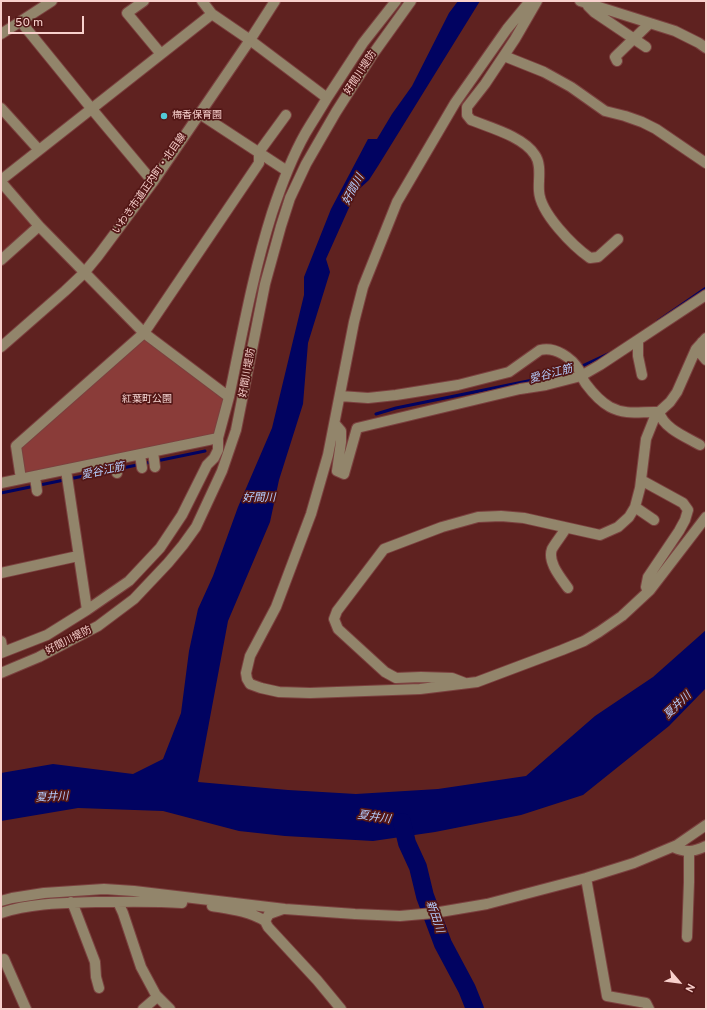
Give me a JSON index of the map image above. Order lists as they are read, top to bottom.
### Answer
{
  "streets": {
    "street": ["好間川堤防", "いわき市道正内町・北目線"]
  },
  "water": [
    "好間川",
    "愛谷江筋",
    "夏井川",
    "新田川"
  ],
  "parks": ["紅葉町公園"],
  "places": ["梅香保育園"],
  "scale_bar": "50 m",
  "north": "bottom right"
}
